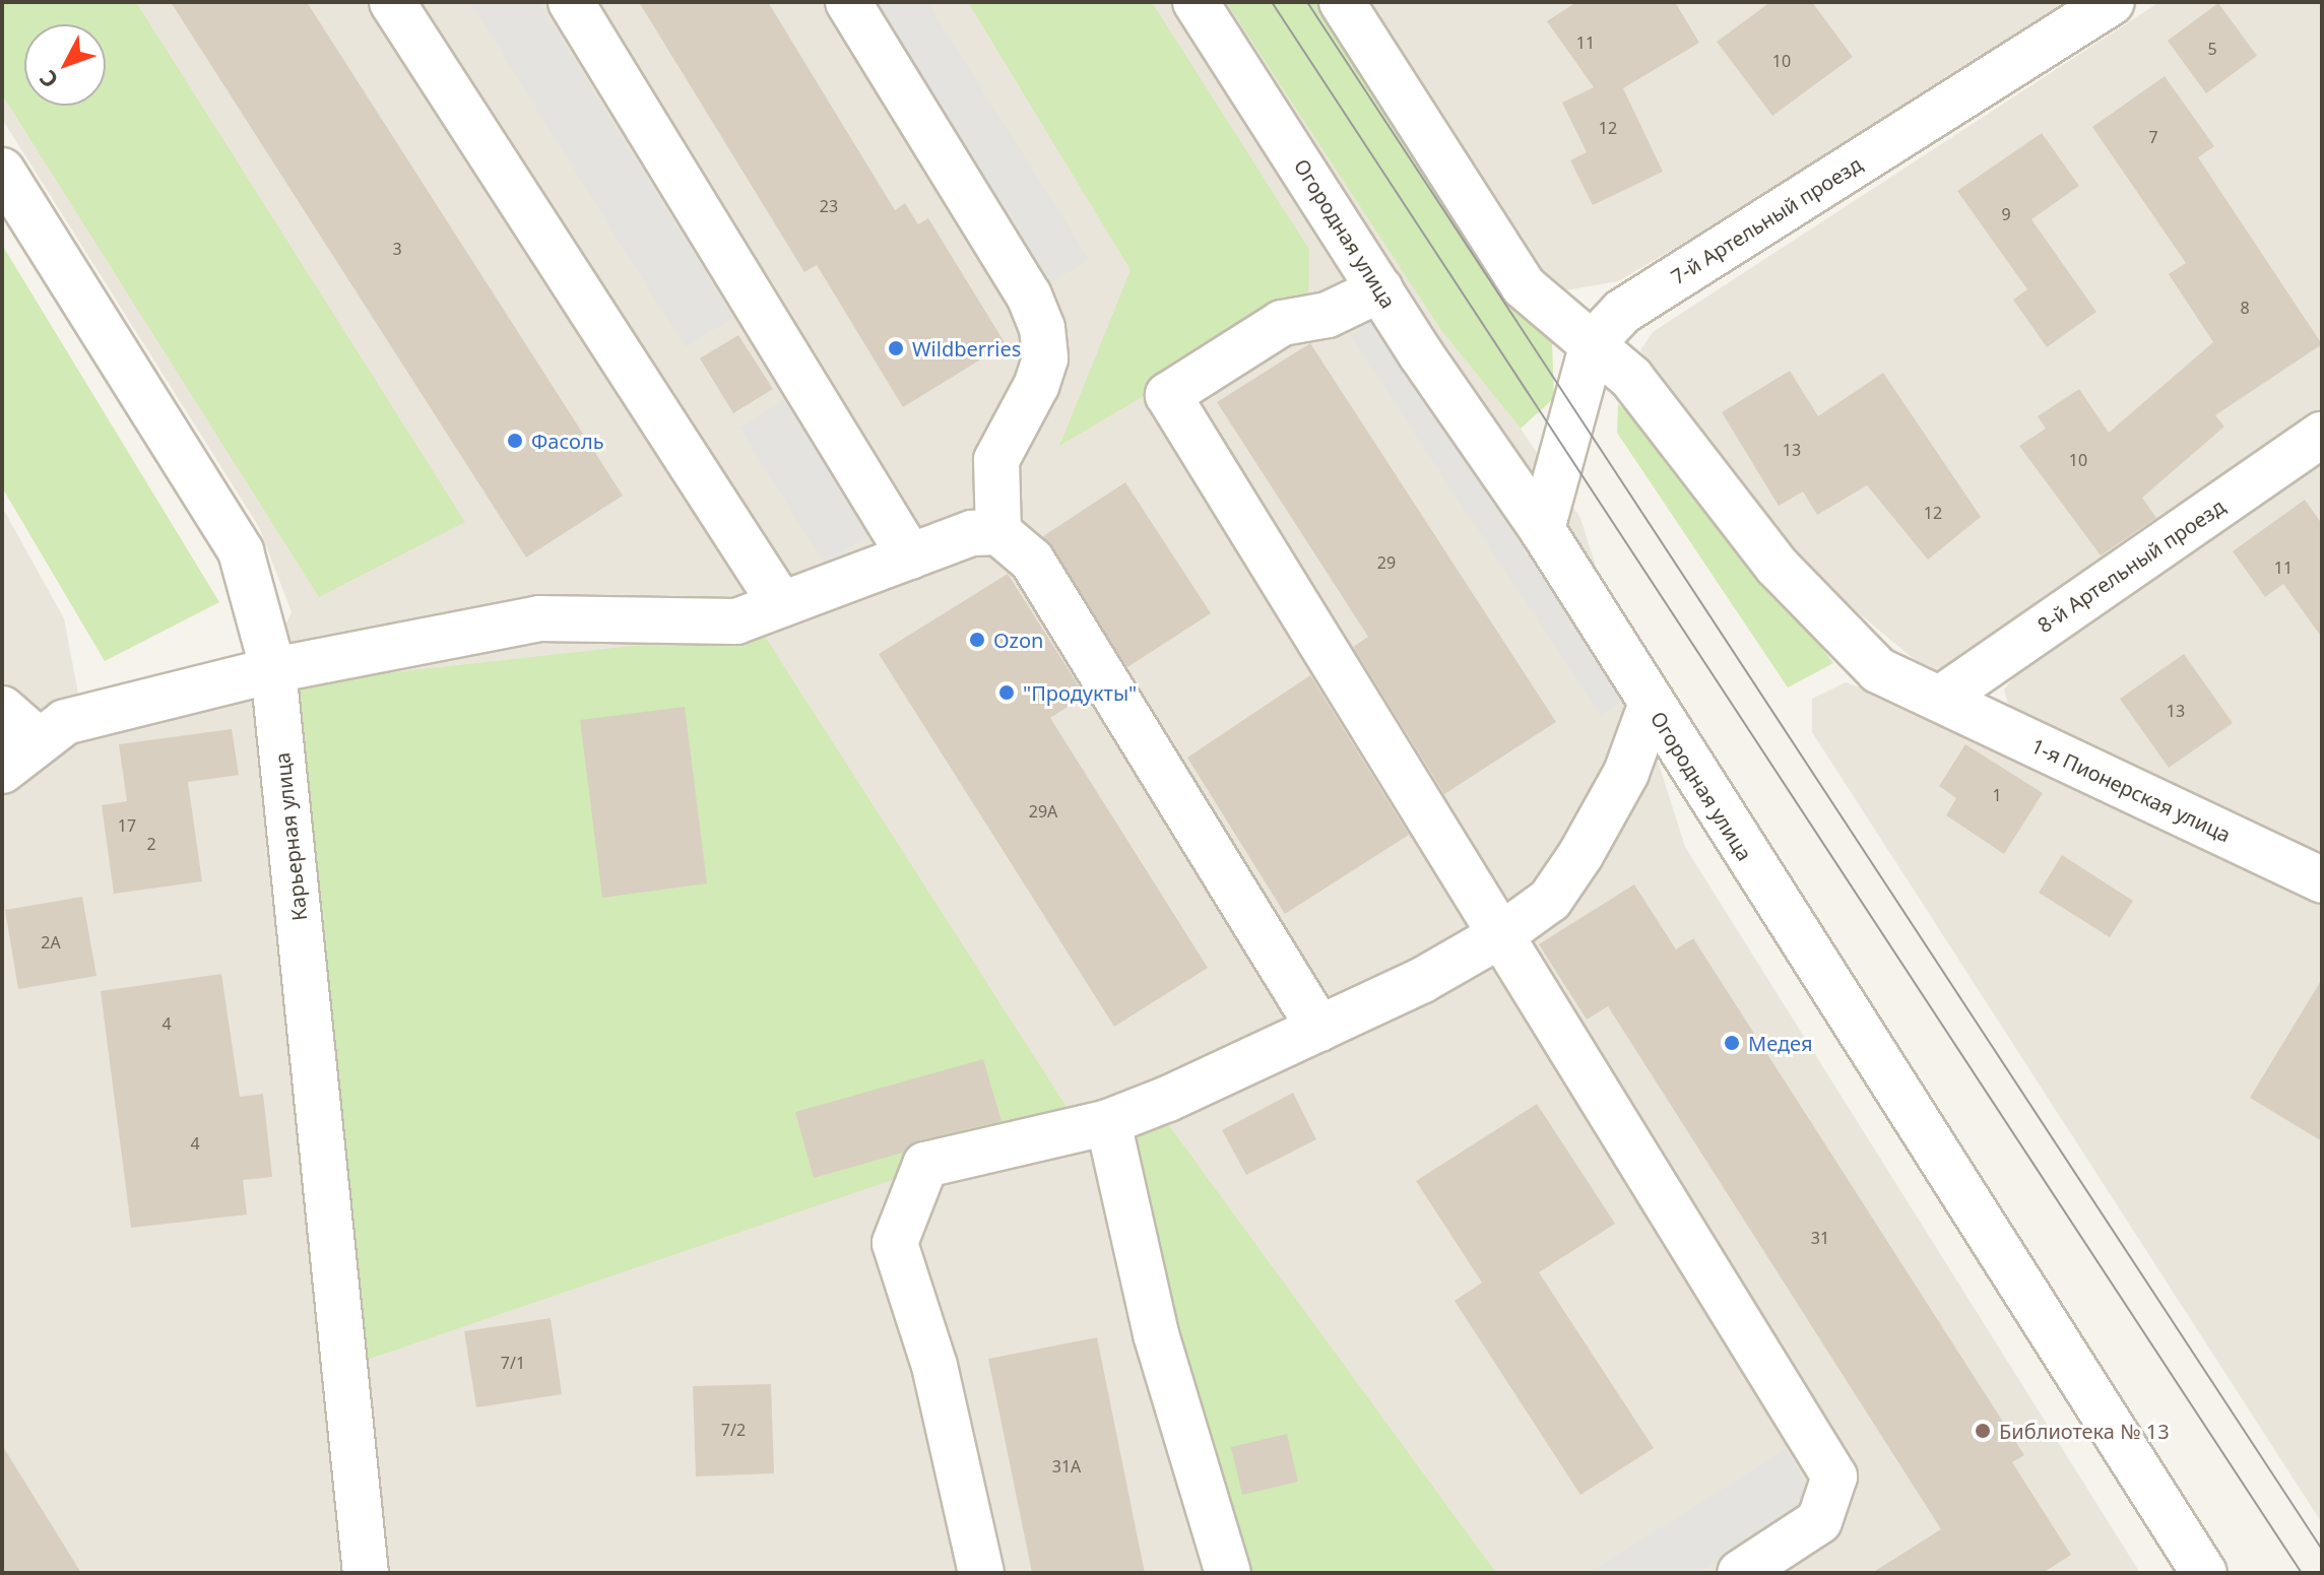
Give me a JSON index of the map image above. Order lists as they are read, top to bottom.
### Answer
{
  "streets": {
    "street": [
      "7-й Артельный проезд",
      "Огородная улица",
      "8-й Артельный проезд",
      "1-я Пионерская улица",
      "Карьерная улица"
    ]
  },
  "crossings": [
    ["7-й Артельный проезд", "Огородная улица"],
    ["7-й Артельный проезд", "1-я Пионерская улица"],
    ["8-й Артельный проезд", "1-я Пионерская улица"]
  ],
  "places": [
    "Wildberries",
    "Фасоль",
    "Ozon",
    "\"Продукты\"",
    "Медея",
    "Библиотека № 13"
  ],
  "house_numbers": [
    "11",
    "5",
    "10",
    "12",
    "7",
    "23",
    "9",
    "3",
    "8",
    "13",
    "10",
    "12",
    "29",
    "11",
    "13",
    "1",
    "29А",
    "17",
    "2",
    "2А",
    "4",
    "4",
    "31",
    "7/1",
    "7/2",
    "31А"
  ],
  "north": "bottom left"
}
